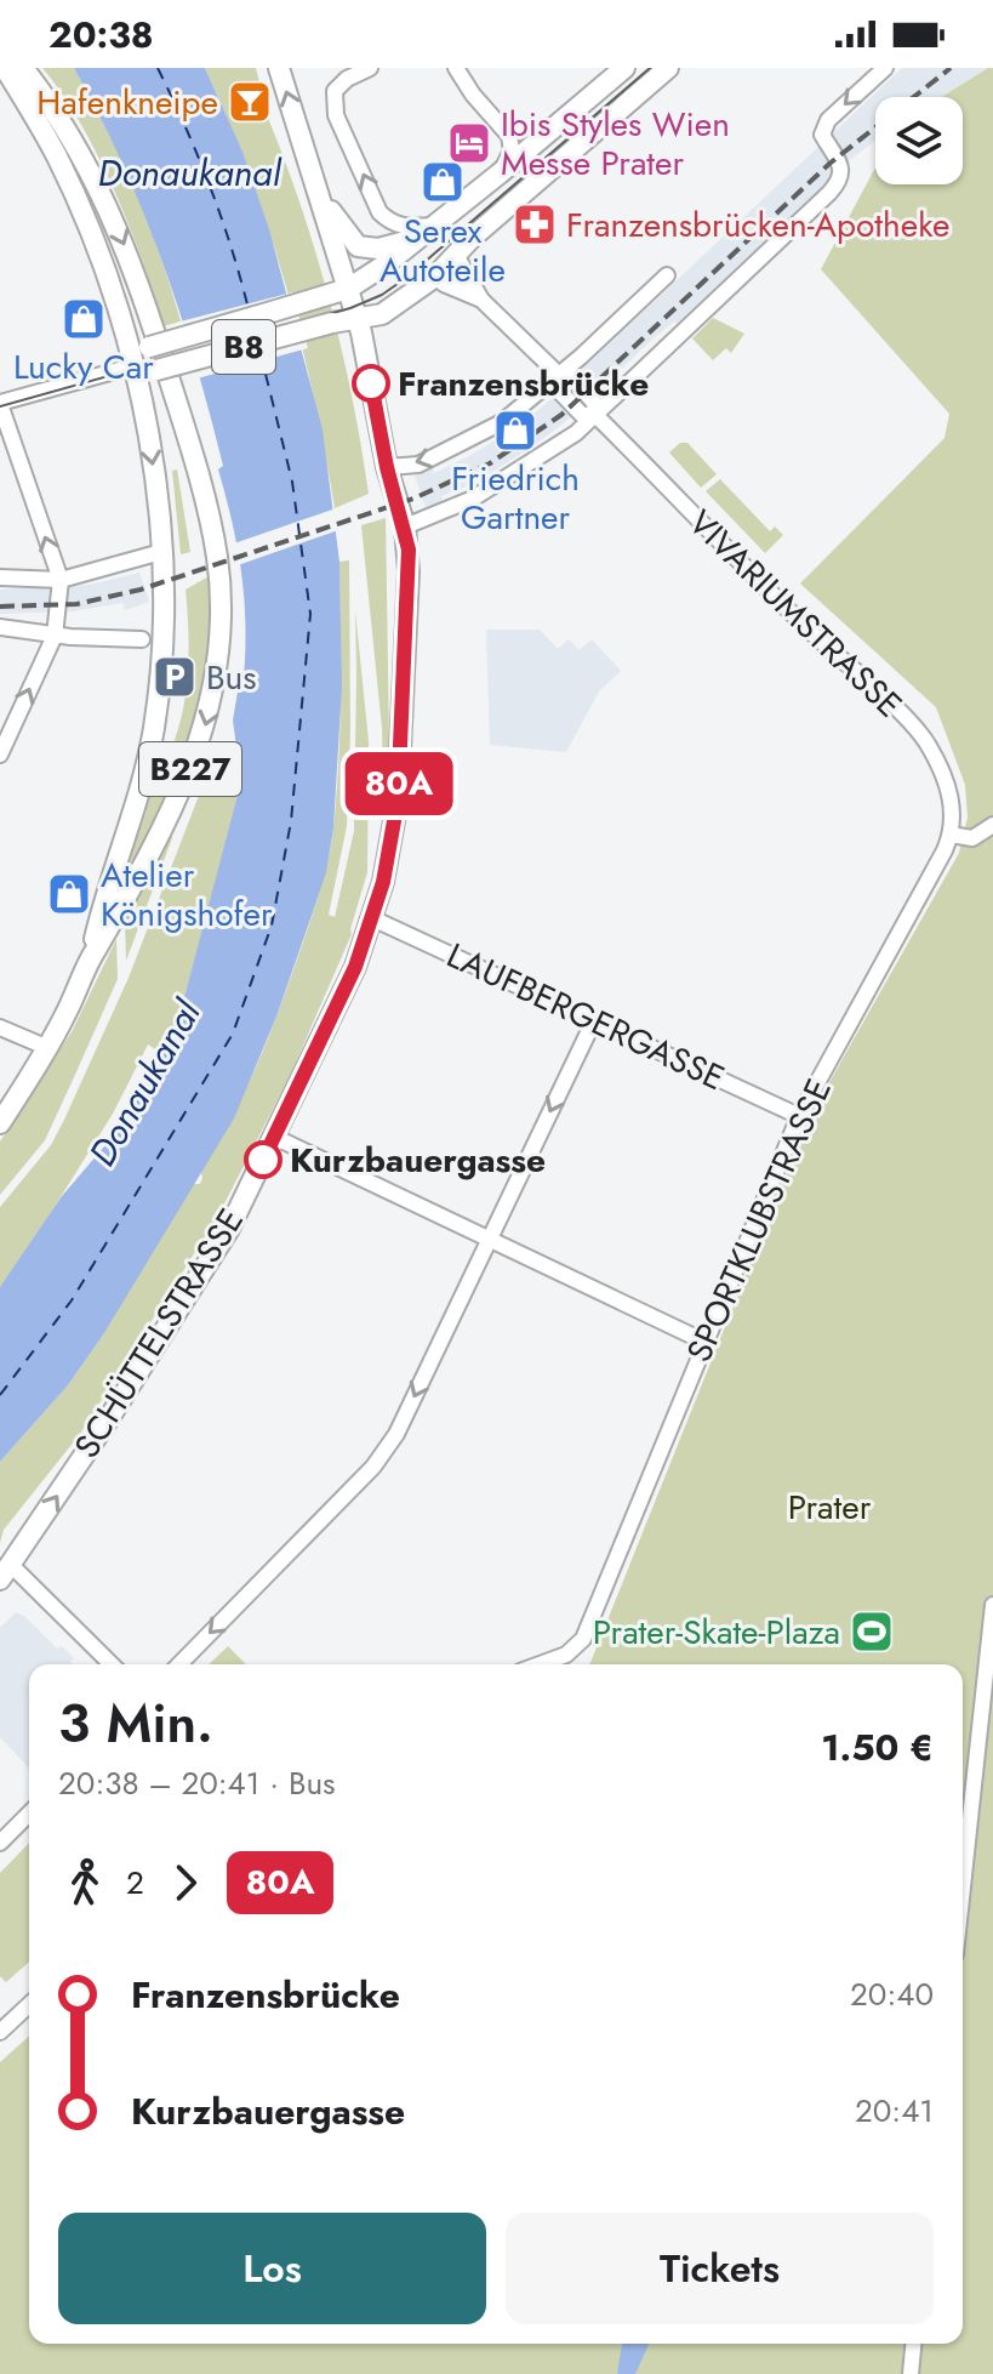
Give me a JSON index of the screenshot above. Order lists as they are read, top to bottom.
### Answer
{
  "streets": {
    "main road": ["B8", "B227", "SCHÜTTELSTRASSE"],
    "street": ["VIVARIUMSTRASSE", "LAUFBERGERGASSE", "SPORTKLUBSTRASSE"]
  },
  "crossings": [
    ["B8", "VIVARIUMSTRASSE"],
    ["B8", "B227"],
    ["B8", "SCHÜTTELSTRASSE"],
    ["VIVARIUMSTRASSE", "SPORTKLUBSTRASSE"],
    ["LAUFBERGERGASSE", "SPORTKLUBSTRASSE"],
    ["LAUFBERGERGASSE", "SCHÜTTELSTRASSE"]
  ],
  "water": ["Donaukanal"],
  "parks": ["Prater"],
  "places": {
    "bar": ["Hafenkneipe"],
    "hotel": ["Ibis Styles Wien Messe Prater"],
    "shop": [
      "Serex Autoteile",
      "Lucky Car",
      "Friedrich Gartner",
      "Atelier Königshofer"
    ],
    "pharmacy": ["Franzensbrücken-Apotheke"],
    "other": ["Franzensbrücke", "Kurzbauergasse"],
    "parking": ["Bus"],
    "sports": ["Prater-Skate-Plaza"]
  },
  "lines": ["bus line 80A"],
  "page": {
    "status": "20:38",
    "on_map": "80A",
    "heading": ["3 Min.", "20:38 – 20:41 · Bus", "1.50 €"],
    "legs": ["2", "80A"],
    "list": [
      {
        "name": "Franzensbrücke",
        "value": "20:40"
      },
      {
        "name": "Kurzbauergasse",
        "value": "20:41"
      }
    ],
    "buttons": ["Los", "Tickets"]
  }
}
